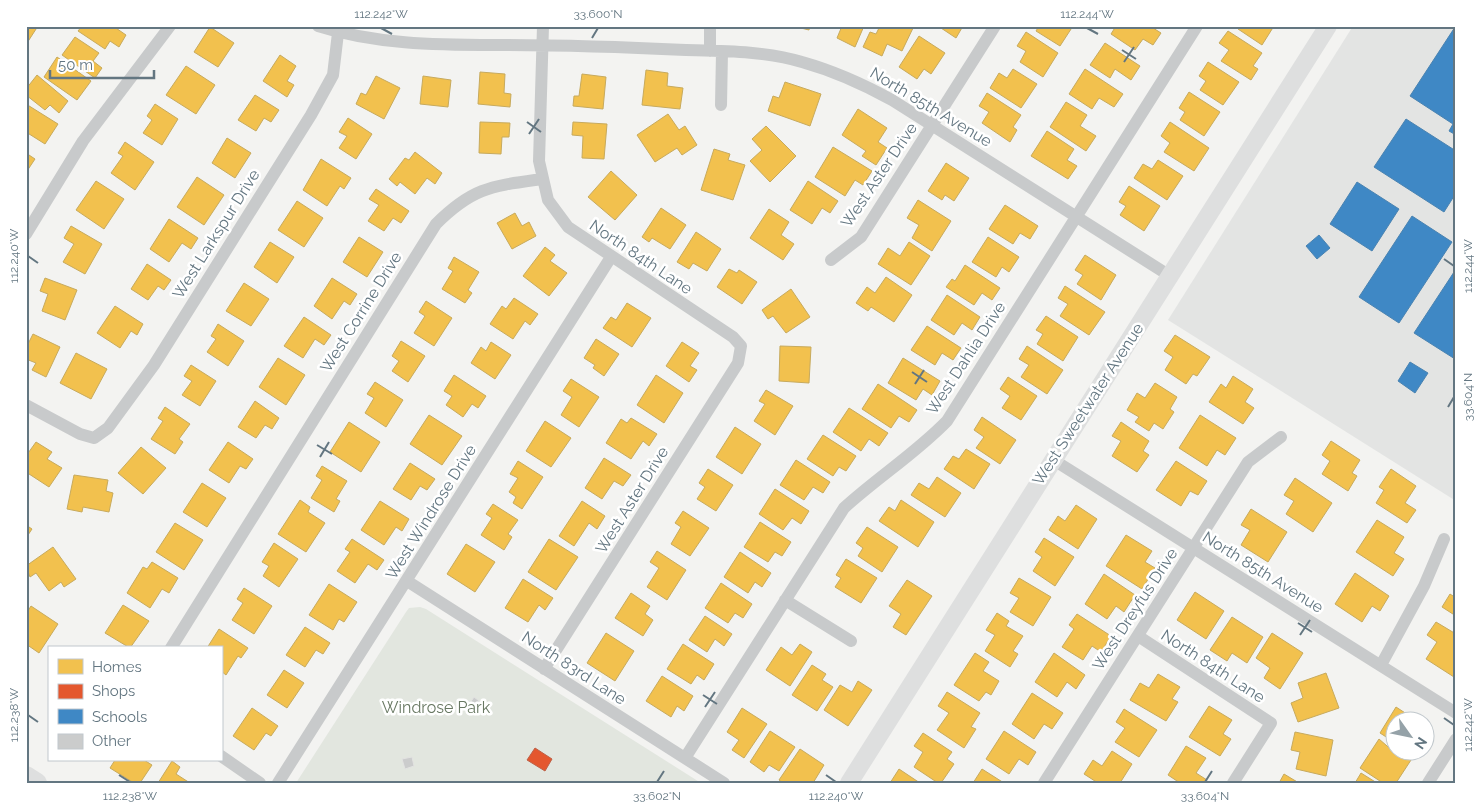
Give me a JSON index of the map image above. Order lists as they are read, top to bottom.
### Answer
{
  "streets": {
    "street": [
      "North 85th Avenue",
      "West Aster Drive",
      "West Larkspur Drive",
      "North 84th Lane",
      "West Corrine Drive",
      "West Dahlia Drive",
      "West Sweetwater Avenue",
      "West Windrose Drive",
      "West Dreyfus Drive",
      "North 83rd Lane"
    ]
  },
  "crossings": [
    ["North 85th Avenue", "West Aster Drive"],
    ["North 85th Avenue", "West Larkspur Drive"],
    ["North 85th Avenue", "West Dahlia Drive"],
    ["North 85th Avenue", "West Sweetwater Avenue"],
    ["North 85th Avenue", "West Dreyfus Drive"],
    ["West Aster Drive", "North 84th Lane"],
    ["West Aster Drive", "North 83rd Lane"],
    ["North 84th Lane", "West Corrine Drive"],
    ["North 84th Lane", "West Windrose Drive"],
    ["North 84th Lane", "West Dreyfus Drive"],
    ["West Dahlia Drive", "North 83rd Lane"],
    ["West Windrose Drive", "North 83rd Lane"]
  ],
  "parks": ["Windrose Park"],
  "legend": [
    "Homes",
    "Shops",
    "Schools",
    "Other"
  ],
  "scale_bar": "50 m",
  "north": "bottom right",
  "coordinates": [
    "112.242°W",
    "33.600°N",
    "112.244°W",
    "112.240°W",
    "33.604°N",
    "112.238°W",
    "33.602°N"
  ]
}
